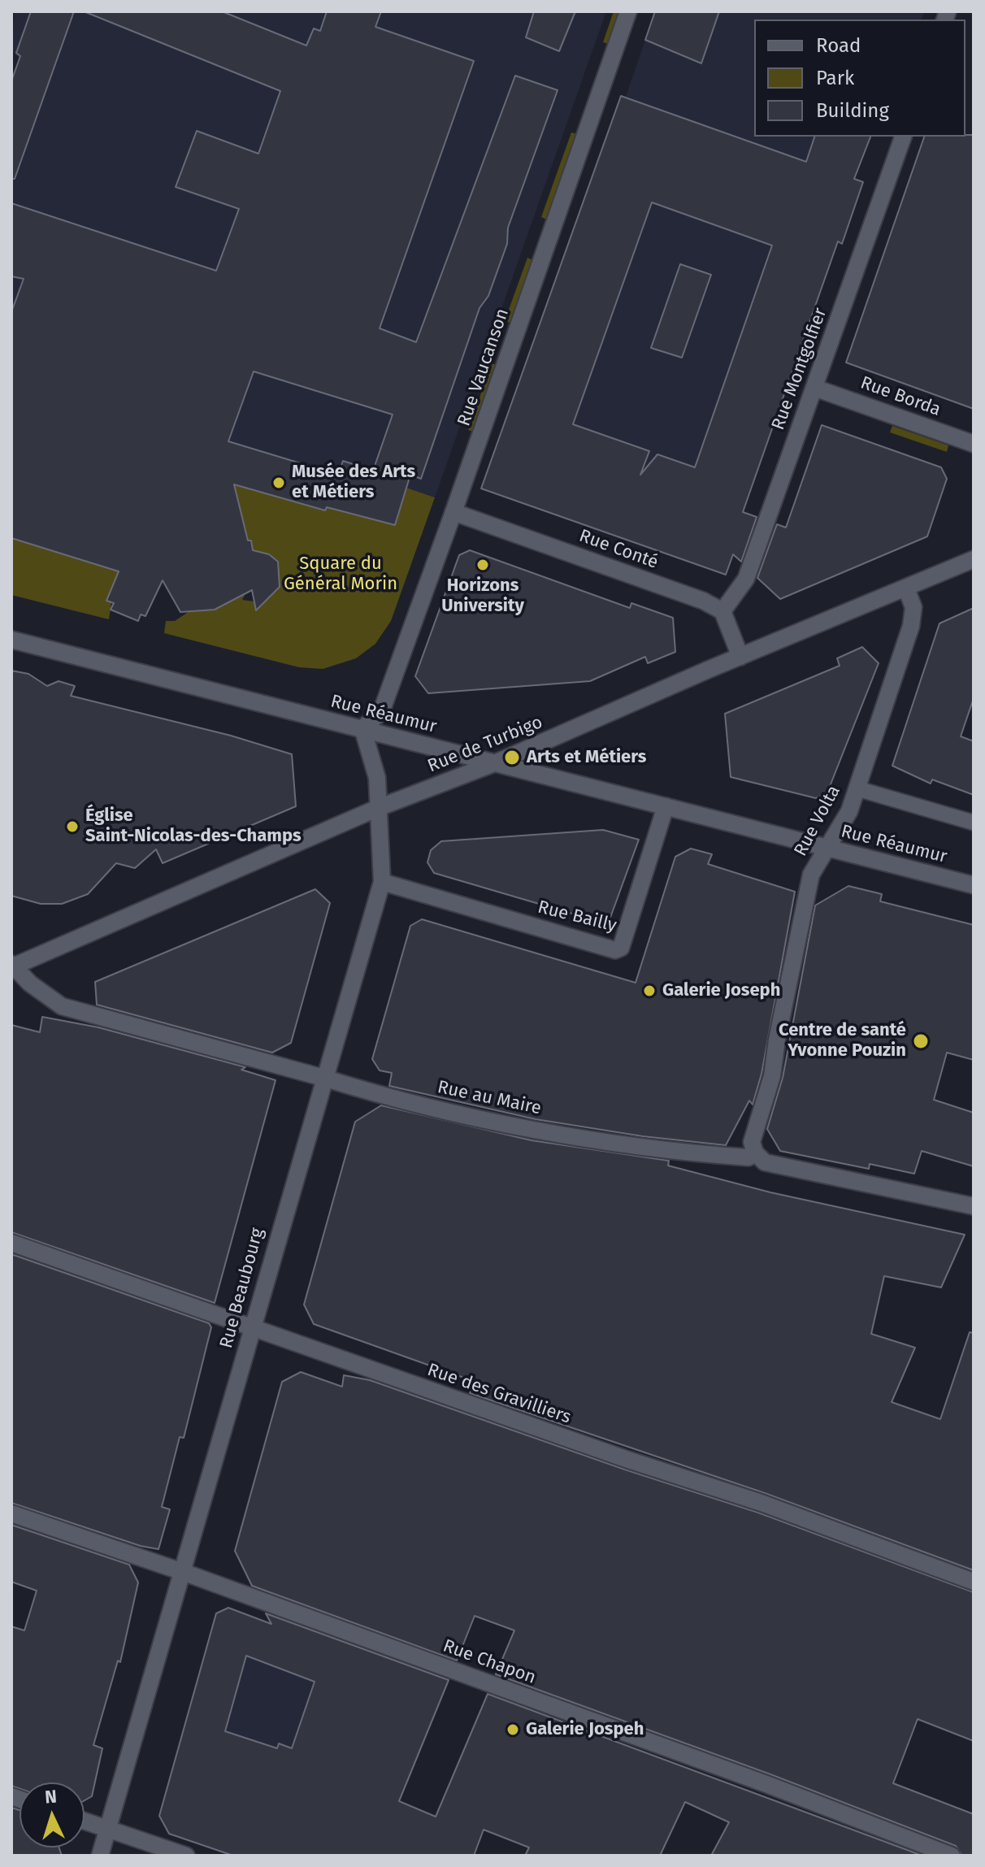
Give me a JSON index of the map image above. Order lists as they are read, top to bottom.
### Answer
{
  "streets": {
    "street": [
      "Rue Vaucanson",
      "Rue Montgolfier",
      "Rue Borda",
      "Rue Conté",
      "Rue Réaumur",
      "Rue de Turbigo",
      "Rue Volta",
      "Rue Bailly",
      "Rue au Maire",
      "Rue Beaubourg",
      "Rue des Gravilliers",
      "Rue Chapon"
    ]
  },
  "crossings": [
    ["Rue Vaucanson", "Rue Conté"],
    ["Rue Vaucanson", "Rue Réaumur"],
    ["Rue Vaucanson", "Rue Beaubourg"],
    ["Rue Montgolfier", "Rue Borda"],
    ["Rue Montgolfier", "Rue Conté"],
    ["Rue Réaumur", "Rue de Turbigo"],
    ["Rue Réaumur", "Rue Volta"],
    ["Rue Réaumur", "Rue Bailly"],
    ["Rue Réaumur", "Rue Beaubourg"],
    ["Rue de Turbigo", "Rue Volta"],
    ["Rue de Turbigo", "Rue au Maire"],
    ["Rue de Turbigo", "Rue Beaubourg"],
    ["Rue Volta", "Rue au Maire"],
    ["Rue Bailly", "Rue Beaubourg"],
    ["Rue au Maire", "Rue Beaubourg"],
    ["Rue Beaubourg", "Rue des Gravilliers"],
    ["Rue Beaubourg", "Rue Chapon"]
  ],
  "parks": ["Square du Général Morin"],
  "places": [
    "Musée des Arts et Métiers",
    "Horizons University",
    "Arts et Métiers",
    "Église Saint-Nicolas-des-Champs",
    "Galerie Joseph",
    "Centre de santé Yvonne Pouzin",
    "Galerie Jospeh"
  ],
  "legend": ["Road", "Park", "Building"],
  "north": "top"
}
